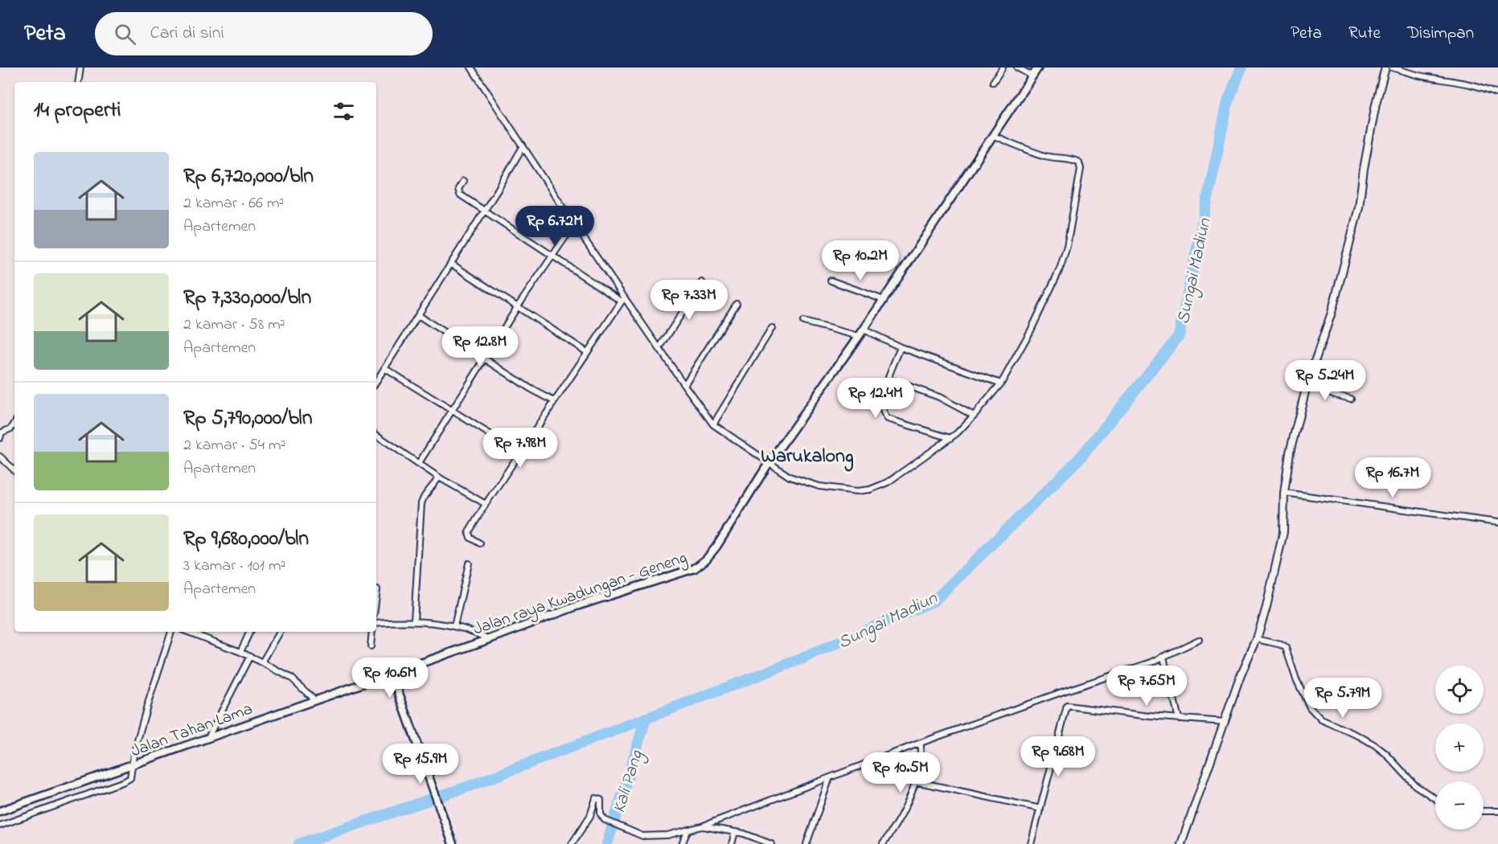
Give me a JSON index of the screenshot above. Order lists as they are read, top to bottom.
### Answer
{
  "streets": {
    "main road": ["Jalan raya Kwadungan - Geneng", "Jalan Tahan Lama"]
  },
  "crossings": [
    ["Jalan raya Kwadungan - Geneng", "Jalan Tahan Lama"]
  ],
  "districts": ["Warukalong"],
  "water": ["Sungai Madiun", "Kali Pang"],
  "page": {
    "header": "Peta",
    "search": "Cari di sini",
    "nav": ["Peta", "Rute", "Disimpan"],
    "heading": "14 properti",
    "list": [
      {
        "name": "Rp 6,720,000/bln",
        "note": "2 kamar · 66 m² · Apartemen"
      },
      {
        "name": "Rp 7,330,000/bln",
        "note": "2 kamar · 58 m² · Apartemen"
      },
      {
        "name": "Rp 5,790,000/bln",
        "note": "2 kamar · 54 m² · Apartemen"
      },
      {
        "name": "Rp 9,680,000/bln",
        "note": "3 kamar · 101 m² · Apartemen"
      }
    ],
    "price": [
      "Rp 6.72M",
      "Rp 10.2M",
      "Rp 7.33M",
      "Rp 12.8M",
      "Rp 5.24M",
      "Rp 12.4M",
      "Rp 7.98M",
      "Rp 16.7M",
      "Rp 10.6M",
      "Rp 7.65M",
      "Rp 5.79M",
      "Rp 9.68M",
      "Rp 15.9M",
      "Rp 10.5M"
    ],
    "map_buttons": ["+", "−"]
  }
}
